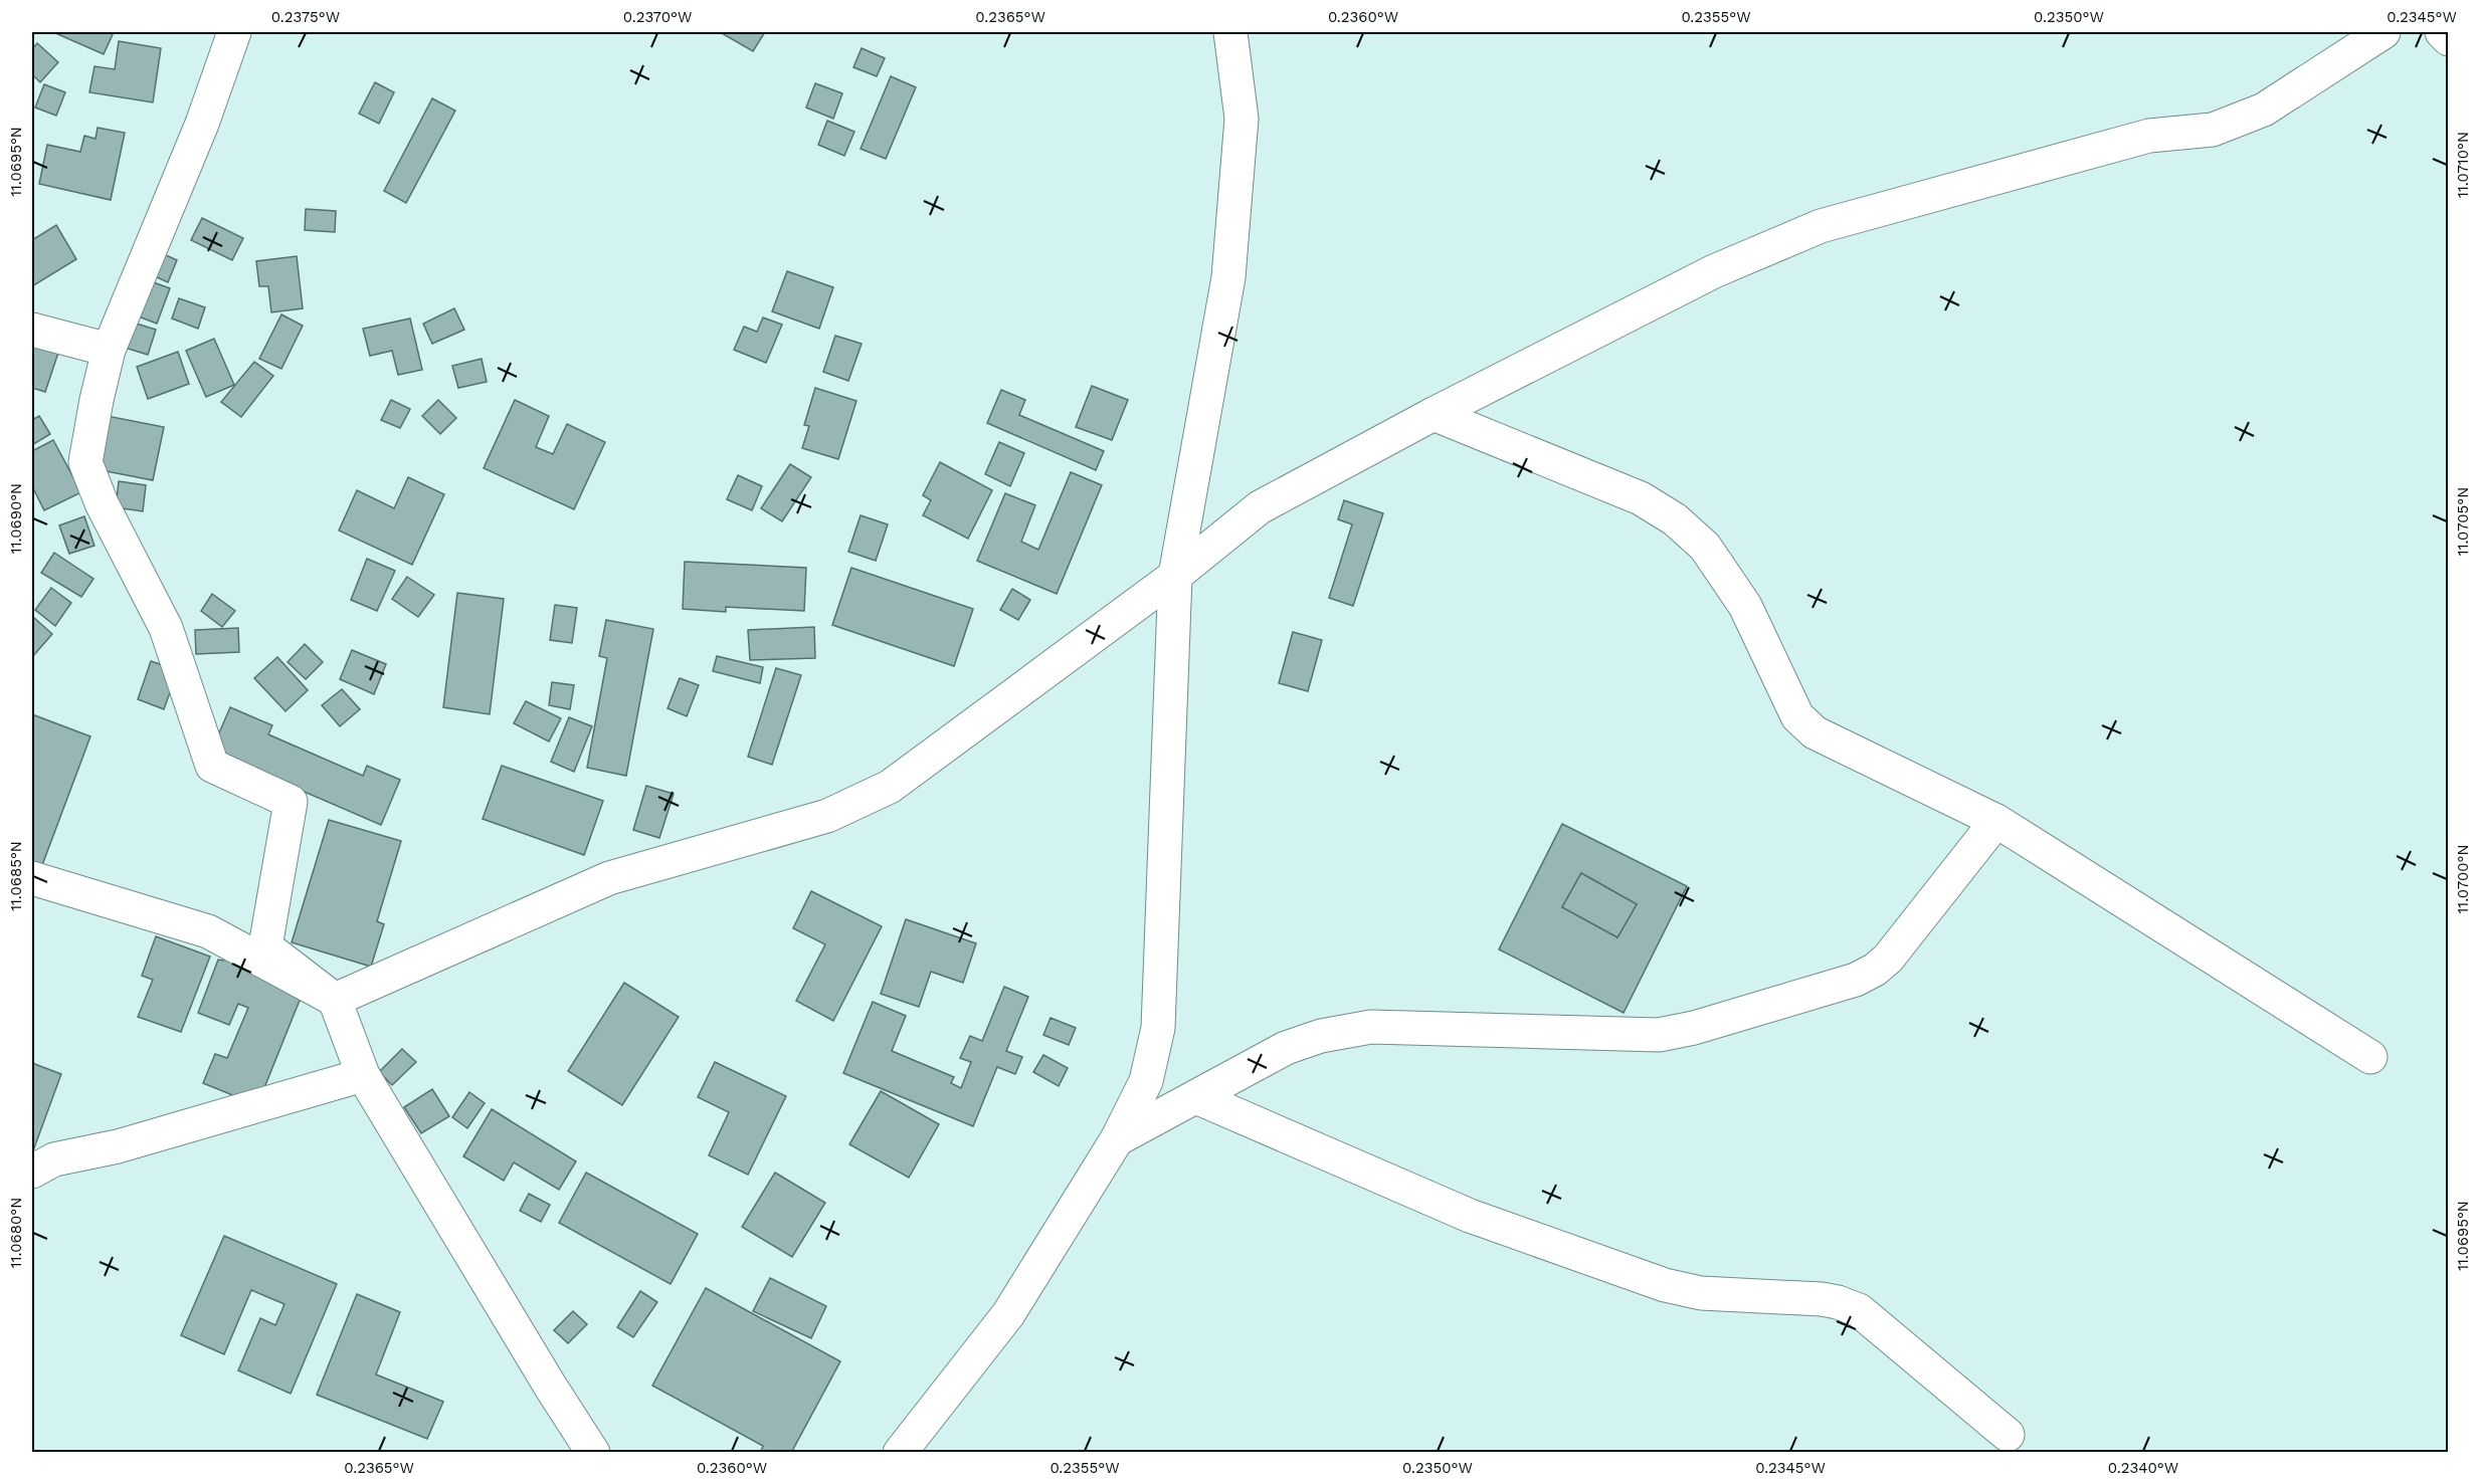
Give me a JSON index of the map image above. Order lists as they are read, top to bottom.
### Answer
{
  "coordinates": [
    "0.2375°W",
    "0.2370°W",
    "0.2365°W",
    "0.2360°W",
    "0.2355°W",
    "0.2350°W",
    "0.2345°W",
    "11.0695°N",
    "11.0710°N",
    "11.0690°N",
    "11.0705°N",
    "11.0685°N",
    "11.0700°N",
    "11.0680°N",
    "0.2340°W"
  ]
}
